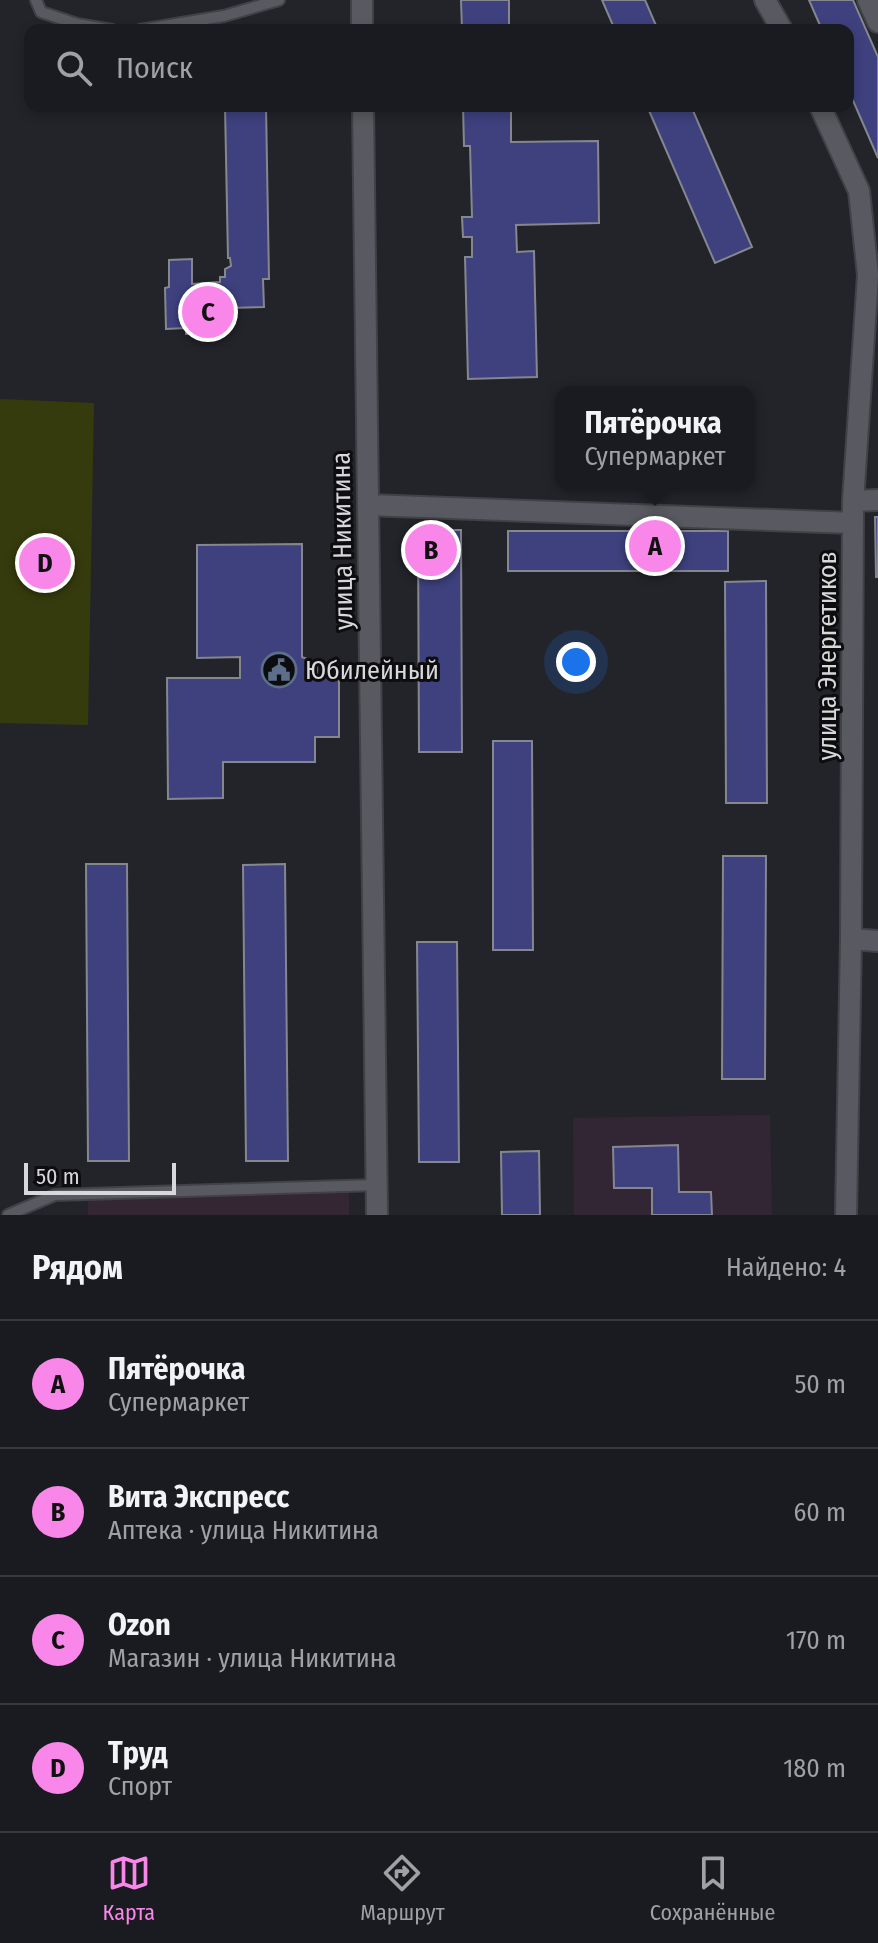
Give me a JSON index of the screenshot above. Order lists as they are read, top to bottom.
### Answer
{
  "streets": {
    "street": ["улица Никитина", "улица Энергетиков"]
  },
  "places": {
    "public building": ["Юбилейный"]
  },
  "scale_bar": "50 m",
  "page": {
    "search": "Поиск",
    "pins": [
      "C",
      "A",
      "B",
      "D"
    ],
    "popup": ["Пятёрочка", "Супермаркет"],
    "scale": "50 m",
    "heading": ["Рядом", "Найдено: 4"],
    "list": [
      {
        "mark": "A",
        "name": "Пятёрочка",
        "note": "Супермаркет",
        "value": "50 m"
      },
      {
        "mark": "B",
        "name": "Вита Экспресс",
        "note": "Аптека · улица Никитина",
        "value": "60 m"
      },
      {
        "mark": "C",
        "name": "Ozon",
        "note": "Магазин · улица Никитина",
        "value": "170 m"
      },
      {
        "mark": "D",
        "name": "Труд",
        "note": "Спорт",
        "value": "180 m"
      }
    ],
    "nav": ["Карта", "Маршрут", "Сохранённые"]
  }
}
